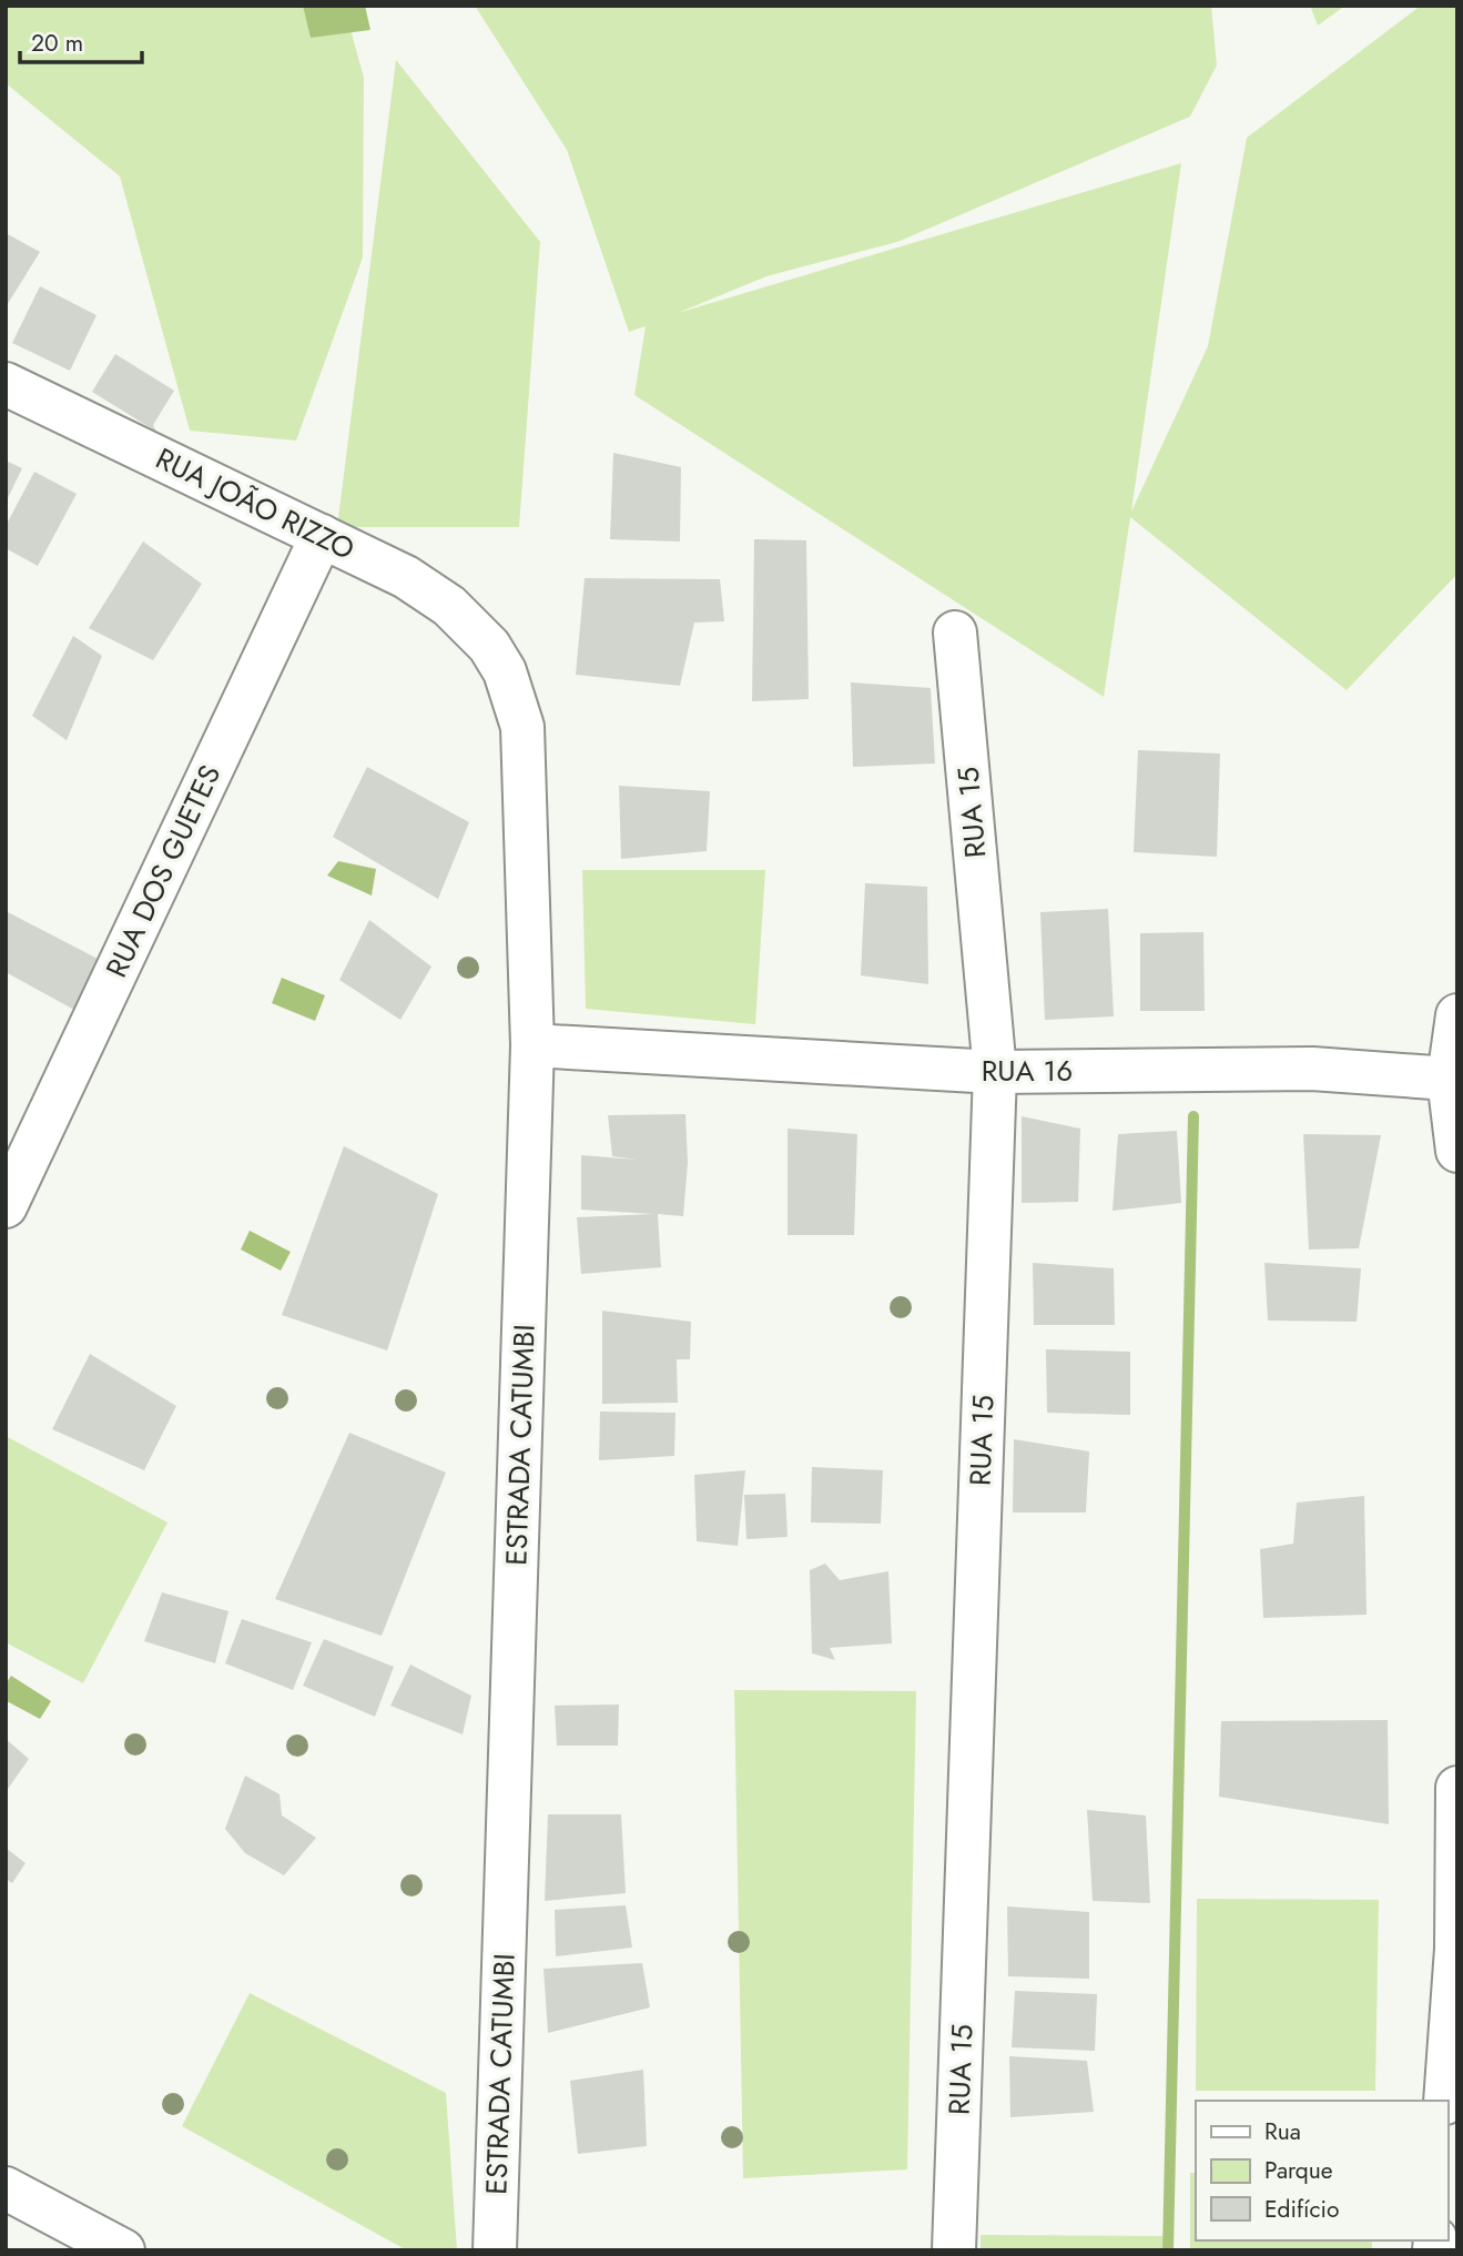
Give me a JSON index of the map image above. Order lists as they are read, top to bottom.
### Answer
{
  "streets": {
    "street": [
      "RUA JOÃO RIZZO",
      "RUA 15",
      "RUA DOS GUETES",
      "RUA 16",
      "ESTRADA CATUMBI"
    ]
  },
  "crossings": [
    ["RUA JOÃO RIZZO", "RUA DOS GUETES"],
    ["RUA JOÃO RIZZO", "ESTRADA CATUMBI"],
    ["RUA 15", "RUA 16"],
    ["RUA 16", "ESTRADA CATUMBI"]
  ],
  "legend": ["Rua", "Parque", "Edifício"],
  "scale_bar": "20 m"
}
